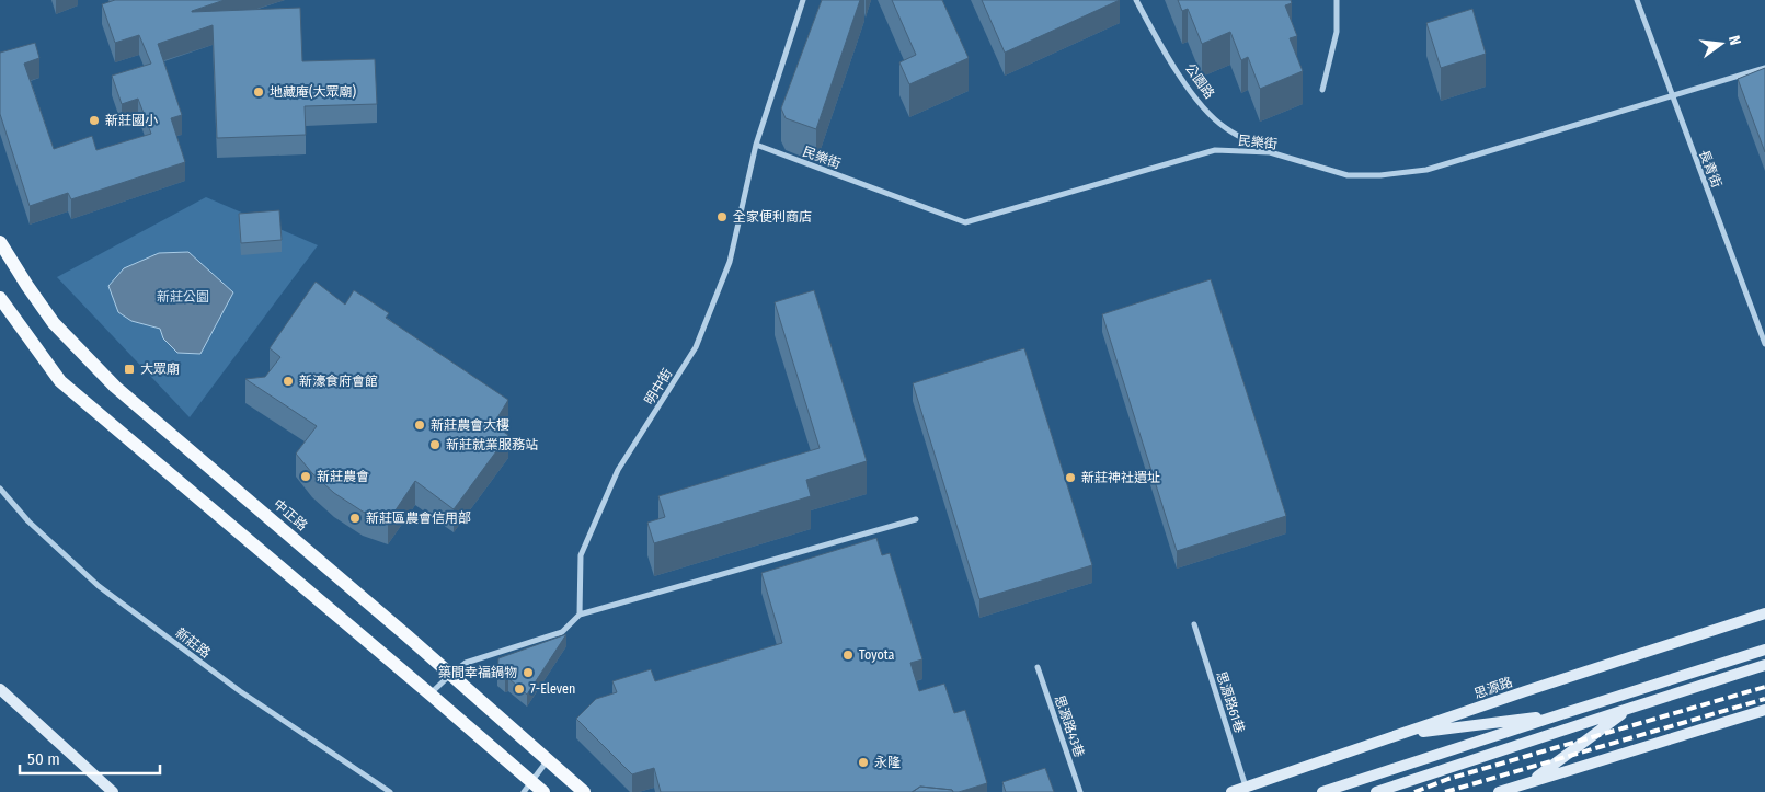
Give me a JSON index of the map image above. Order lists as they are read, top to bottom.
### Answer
{
  "streets": {
    "main road": ["中正路", "思源路"],
    "street": [
      "公園路",
      "民樂街",
      "長青街",
      "明中街",
      "新莊路",
      "思源路61巷",
      "思源路43巷"
    ]
  },
  "crossings": [
    ["公園路", "民樂街"],
    ["民樂街", "長青街"],
    ["民樂街", "明中街"],
    ["思源路", "思源路61巷"]
  ],
  "parks": ["新莊公園"],
  "places": {
    "other": [
      "地藏庵(大眾廟)",
      "新莊國小",
      "全家便利商店",
      "新濠食府會館",
      "新莊農會大樓",
      "新莊就業服務站",
      "新莊農會",
      "新莊神社遺址",
      "新莊區農會信用部",
      "Toyota",
      "築間幸福鍋物",
      "7-Eleven",
      "永隆"
    ],
    "transit": ["大眾廟"]
  },
  "scale_bar": "50 m",
  "north": "right"
}
